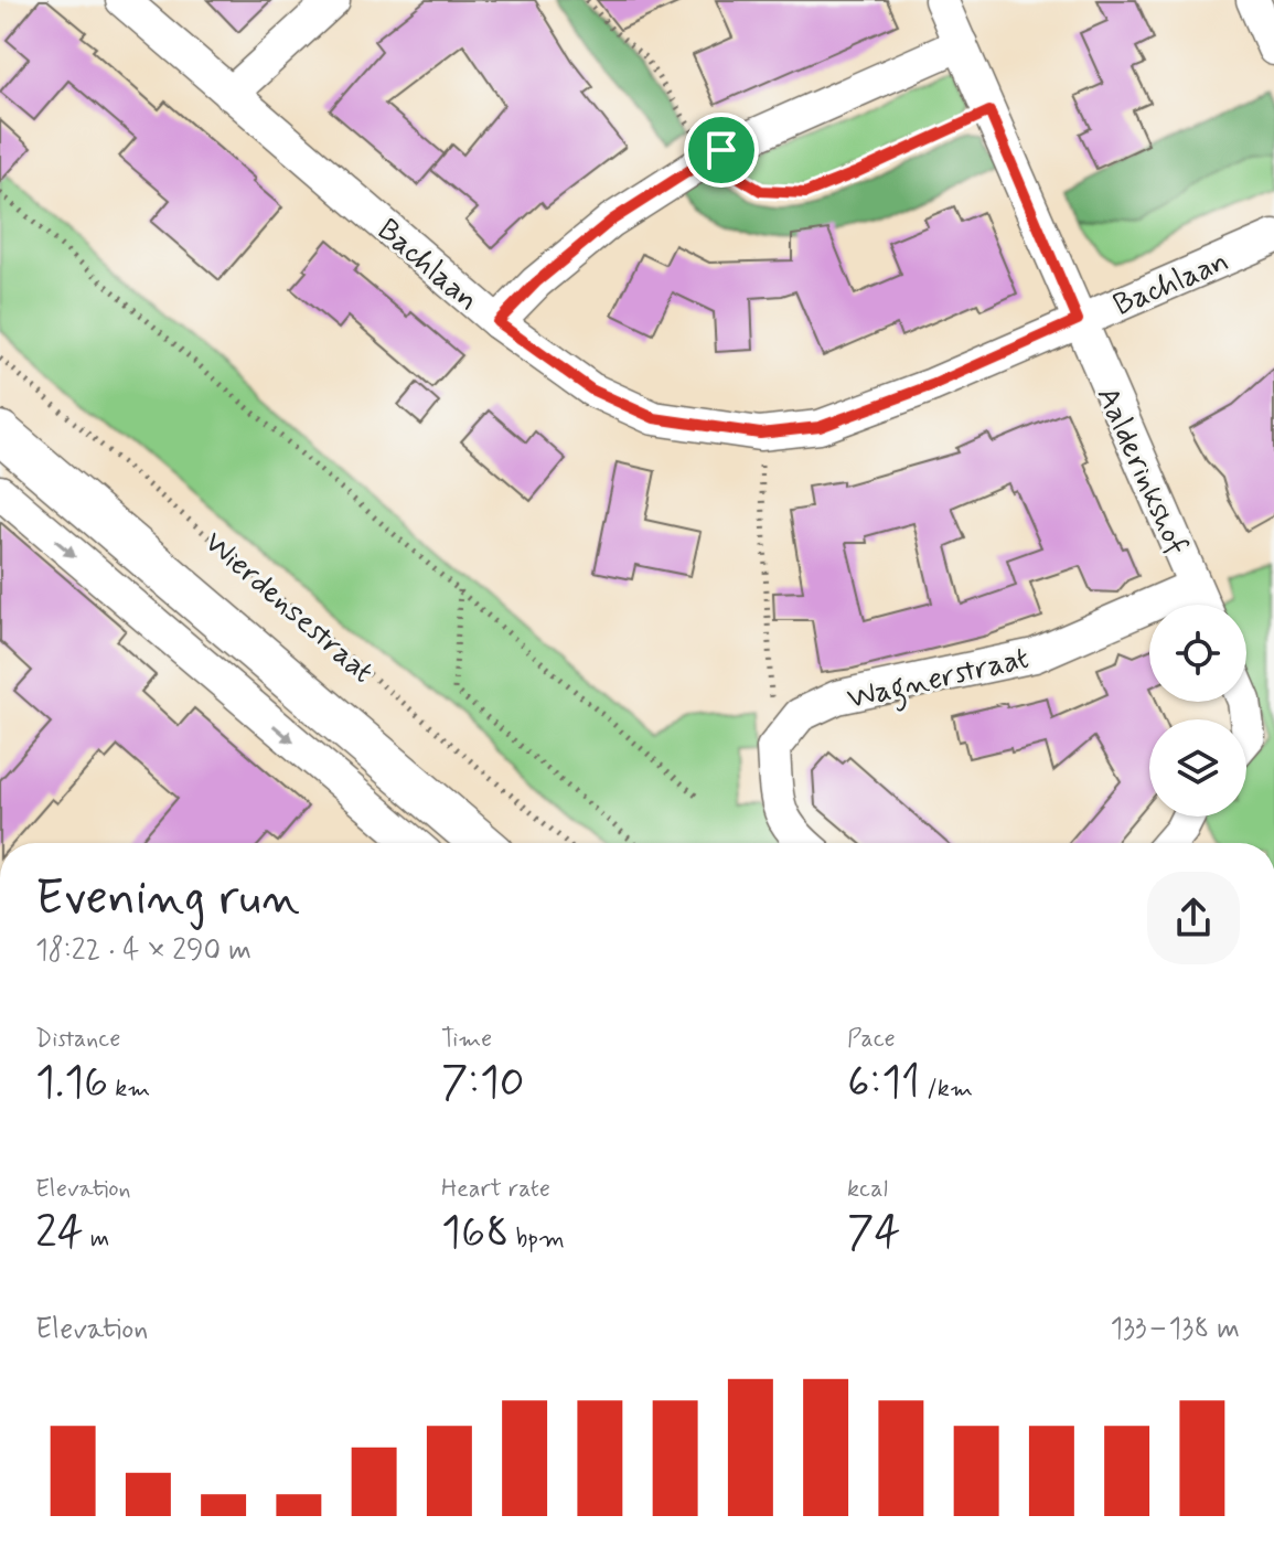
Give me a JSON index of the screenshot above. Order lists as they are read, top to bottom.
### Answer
{
  "streets": {
    "main road": ["Wierdensestraat"],
    "street": ["Bachlaan", "Aalderinkshof", "Wagnerstraat"]
  },
  "crossings": [
    ["Bachlaan", "Aalderinkshof"],
    ["Aalderinkshof", "Wagnerstraat"]
  ],
  "page": {
    "heading": ["Evening run", "18:22 · 4 × 290 m"],
    "stats": [
      ["Distance", "1.16 km"],
      ["Time", "7:10"],
      ["Pace", "6:11 /km"],
      ["Elevation", "24 m"],
      ["Heart rate", "168 bpm"],
      ["kcal", "74"]
    ],
    "chart": ["Elevation", "133–138 m"]
  }
}
